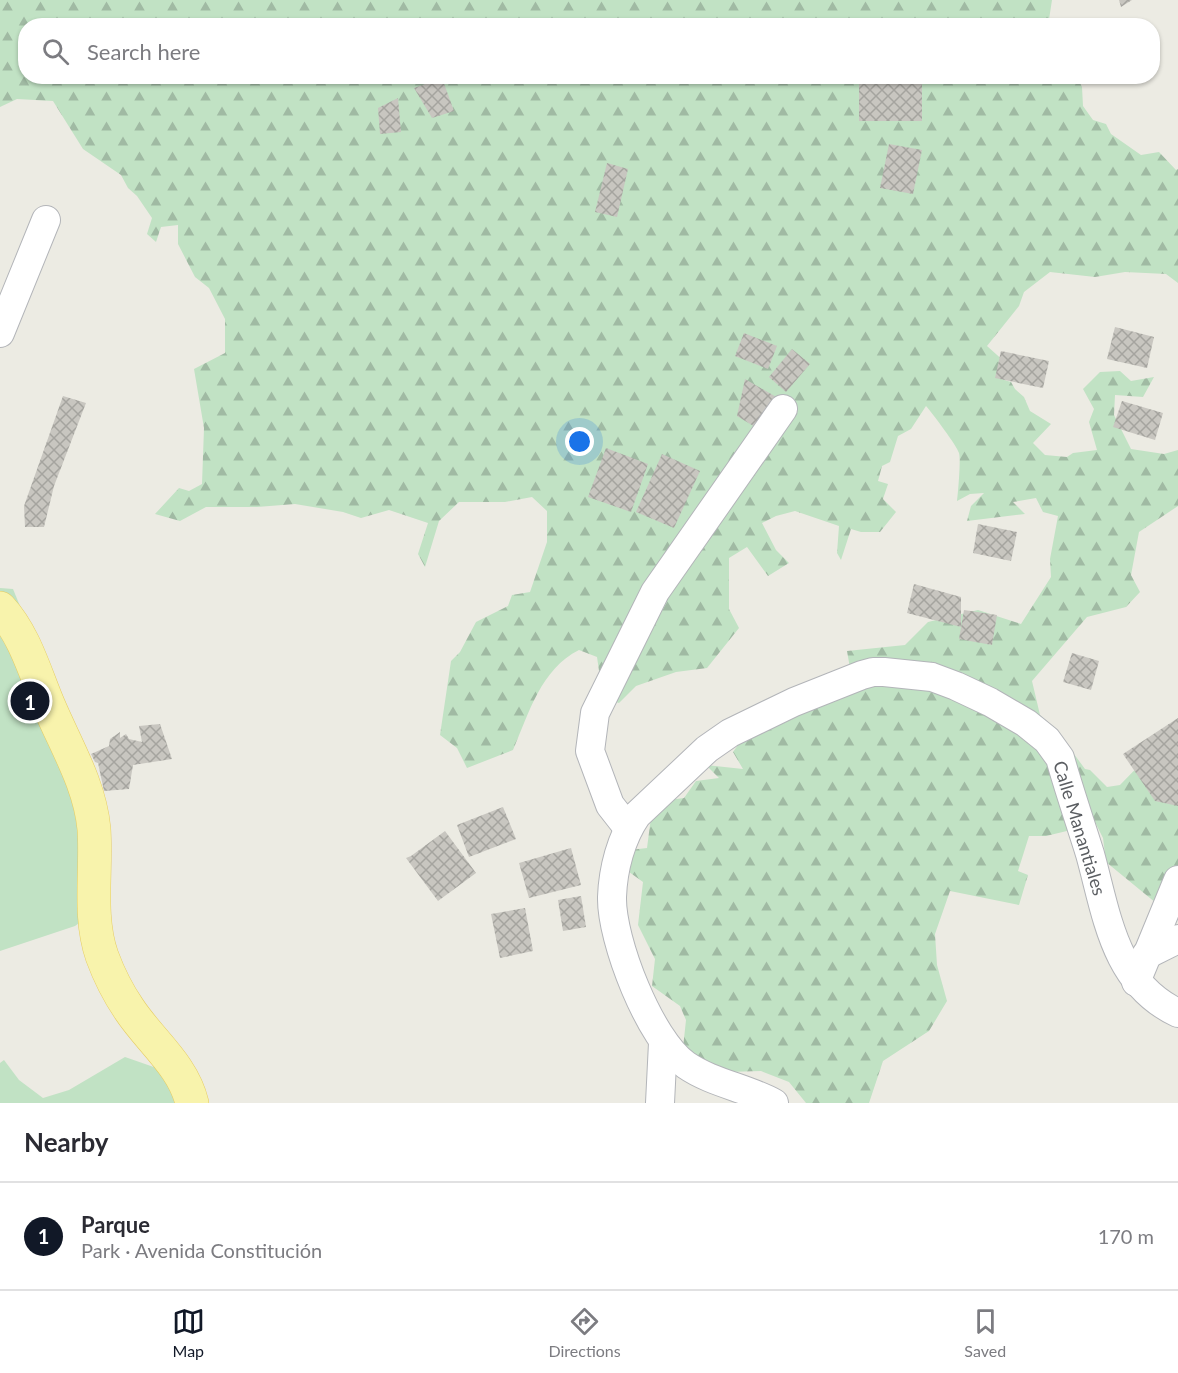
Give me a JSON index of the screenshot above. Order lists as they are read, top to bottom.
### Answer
{
  "streets": {
    "street": ["Calle Manantiales"]
  },
  "page": {
    "search": "Search here",
    "pins": "1",
    "heading": "Nearby",
    "list": [
      {
        "mark": "1",
        "name": "Parque",
        "note": "Park · Avenida Constitución",
        "value": "170 m"
      }
    ],
    "nav": ["Map", "Directions", "Saved"]
  }
}
